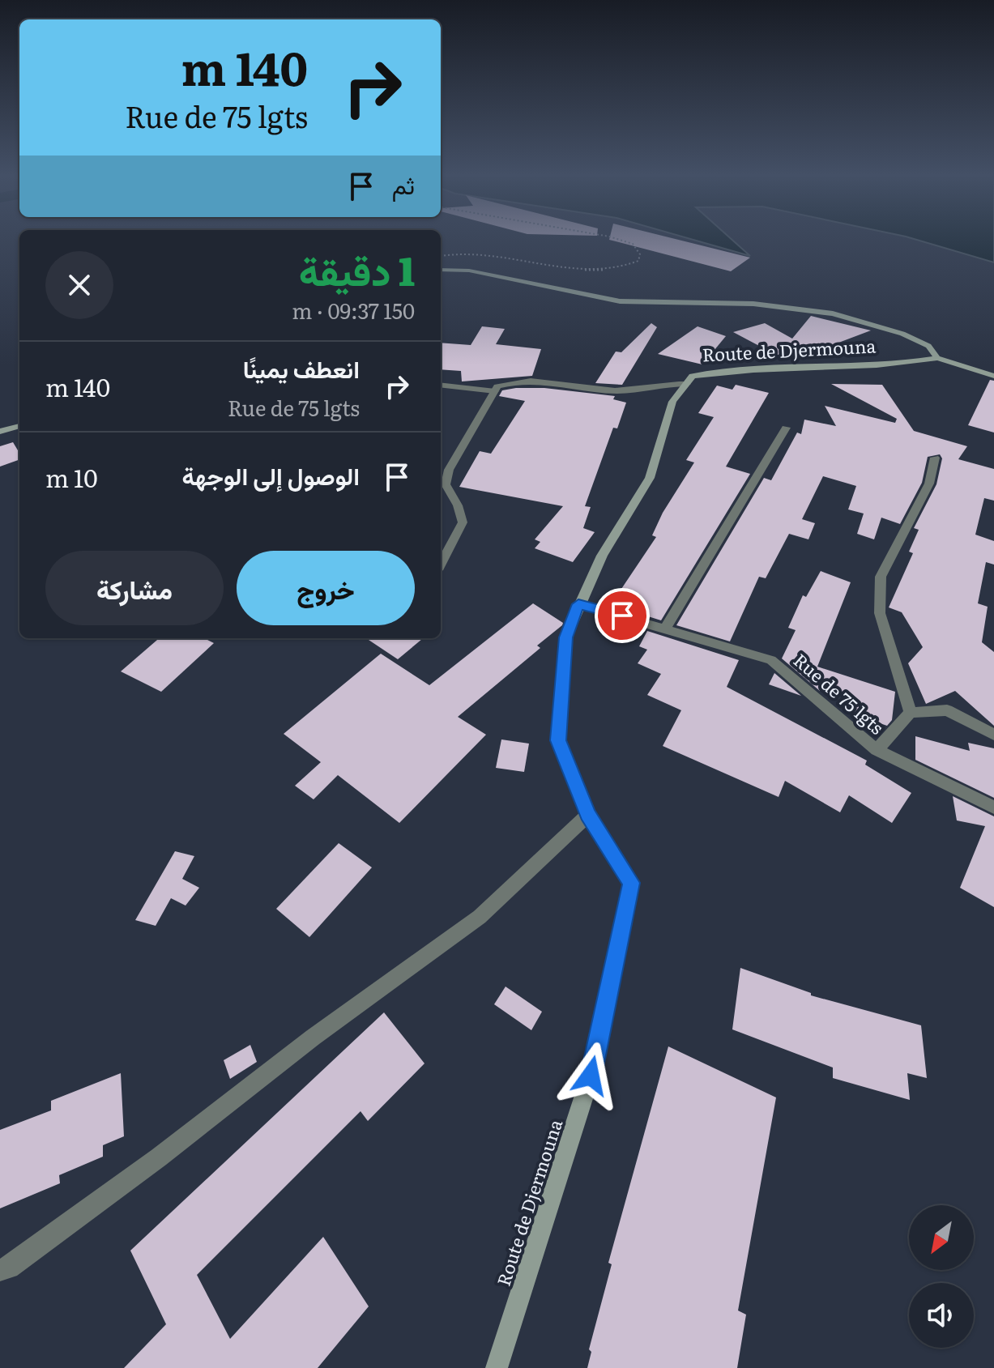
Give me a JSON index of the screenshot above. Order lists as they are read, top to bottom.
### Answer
{
  "streets": {
    "street": ["Route de Djermouna", "Rue de 75 lgts"]
  },
  "crossings": [
    ["Route de Djermouna", "Rue de 75 lgts"]
  ],
  "north": "bottom left",
  "page": {
    "turn": ["140 m", "Rue de 75 lgts"],
    "then": "ثم",
    "heading": ["1 دقيقة", "150 m · 09:37"],
    "list": [
      {
        "name": "انعطف يمينًا",
        "note": "Rue de 75 lgts",
        "value": "140 m"
      },
      {
        "name": "الوصول إلى الوجهة",
        "value": "10 m"
      }
    ],
    "buttons": ["خروج", "مشاركة"]
  }
}
